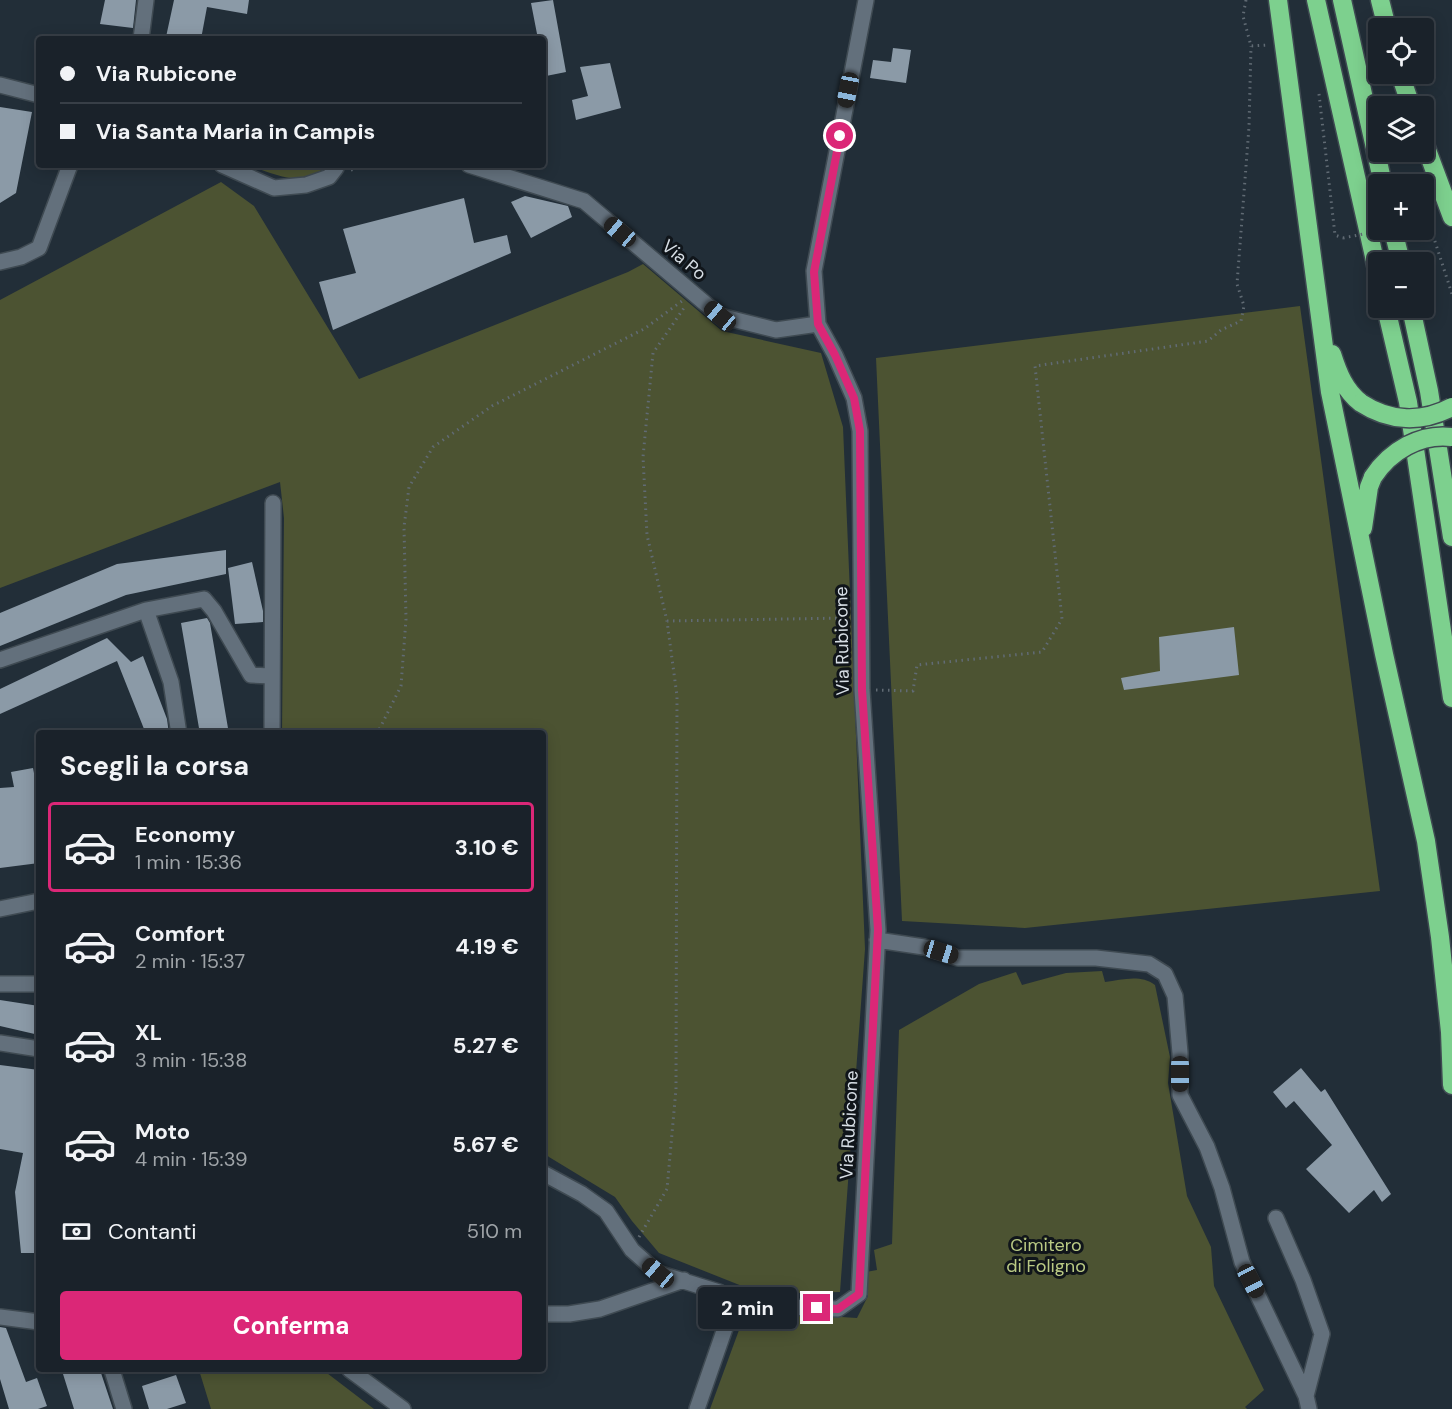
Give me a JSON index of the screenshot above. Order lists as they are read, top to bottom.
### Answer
{
  "streets": {
    "street": ["Via Po", "Via Rubicone"]
  },
  "crossings": [
    ["Via Po", "Via Rubicone"]
  ],
  "parks": ["Cimitero di Foligno"],
  "page": {
    "map_buttons": ["+", "−"],
    "banner": ["Via Rubicone", "Via Santa Maria in Campis"],
    "heading": "Scegli la corsa",
    "list": [
      {
        "name": "Economy",
        "note": "1 min · 15:36",
        "value": "3.10 €"
      },
      {
        "name": "Comfort",
        "note": "2 min · 15:37",
        "value": "4.19 €"
      },
      {
        "name": "XL",
        "note": "3 min · 15:38",
        "value": "5.27 €"
      },
      {
        "name": "Moto",
        "note": "4 min · 15:39",
        "value": "5.67 €"
      }
    ],
    "pay": ["Contanti", "510 m"],
    "buttons": "Conferma",
    "bubble": "2 min"
  }
}
